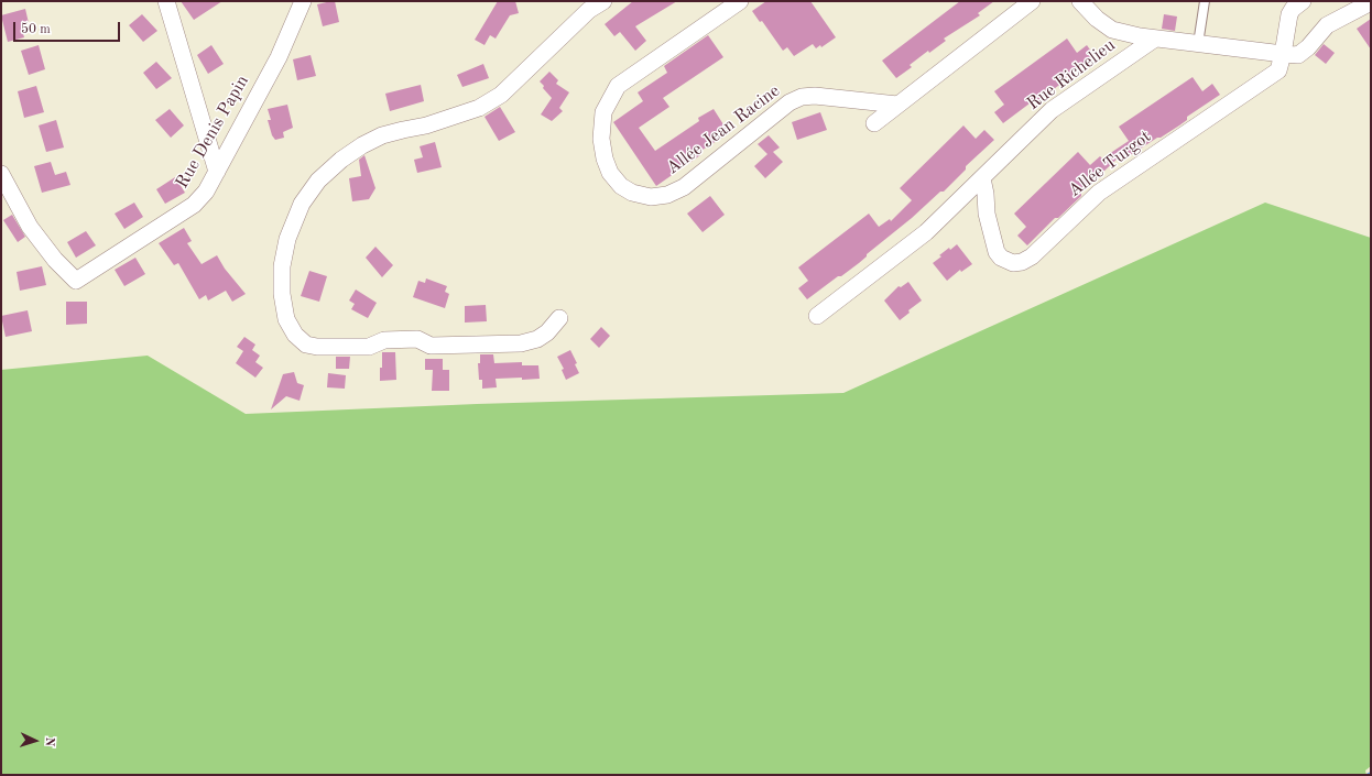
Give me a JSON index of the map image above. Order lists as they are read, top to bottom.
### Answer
{
  "streets": {
    "street": [
      "Rue Richelieu",
      "Allée Jean Racine",
      "Rue Denis Papin",
      "Allée Turgot"
    ]
  },
  "crossings": [
    ["Rue Richelieu", "Allée Turgot"]
  ],
  "scale_bar": "50 m",
  "north": "right"
}
